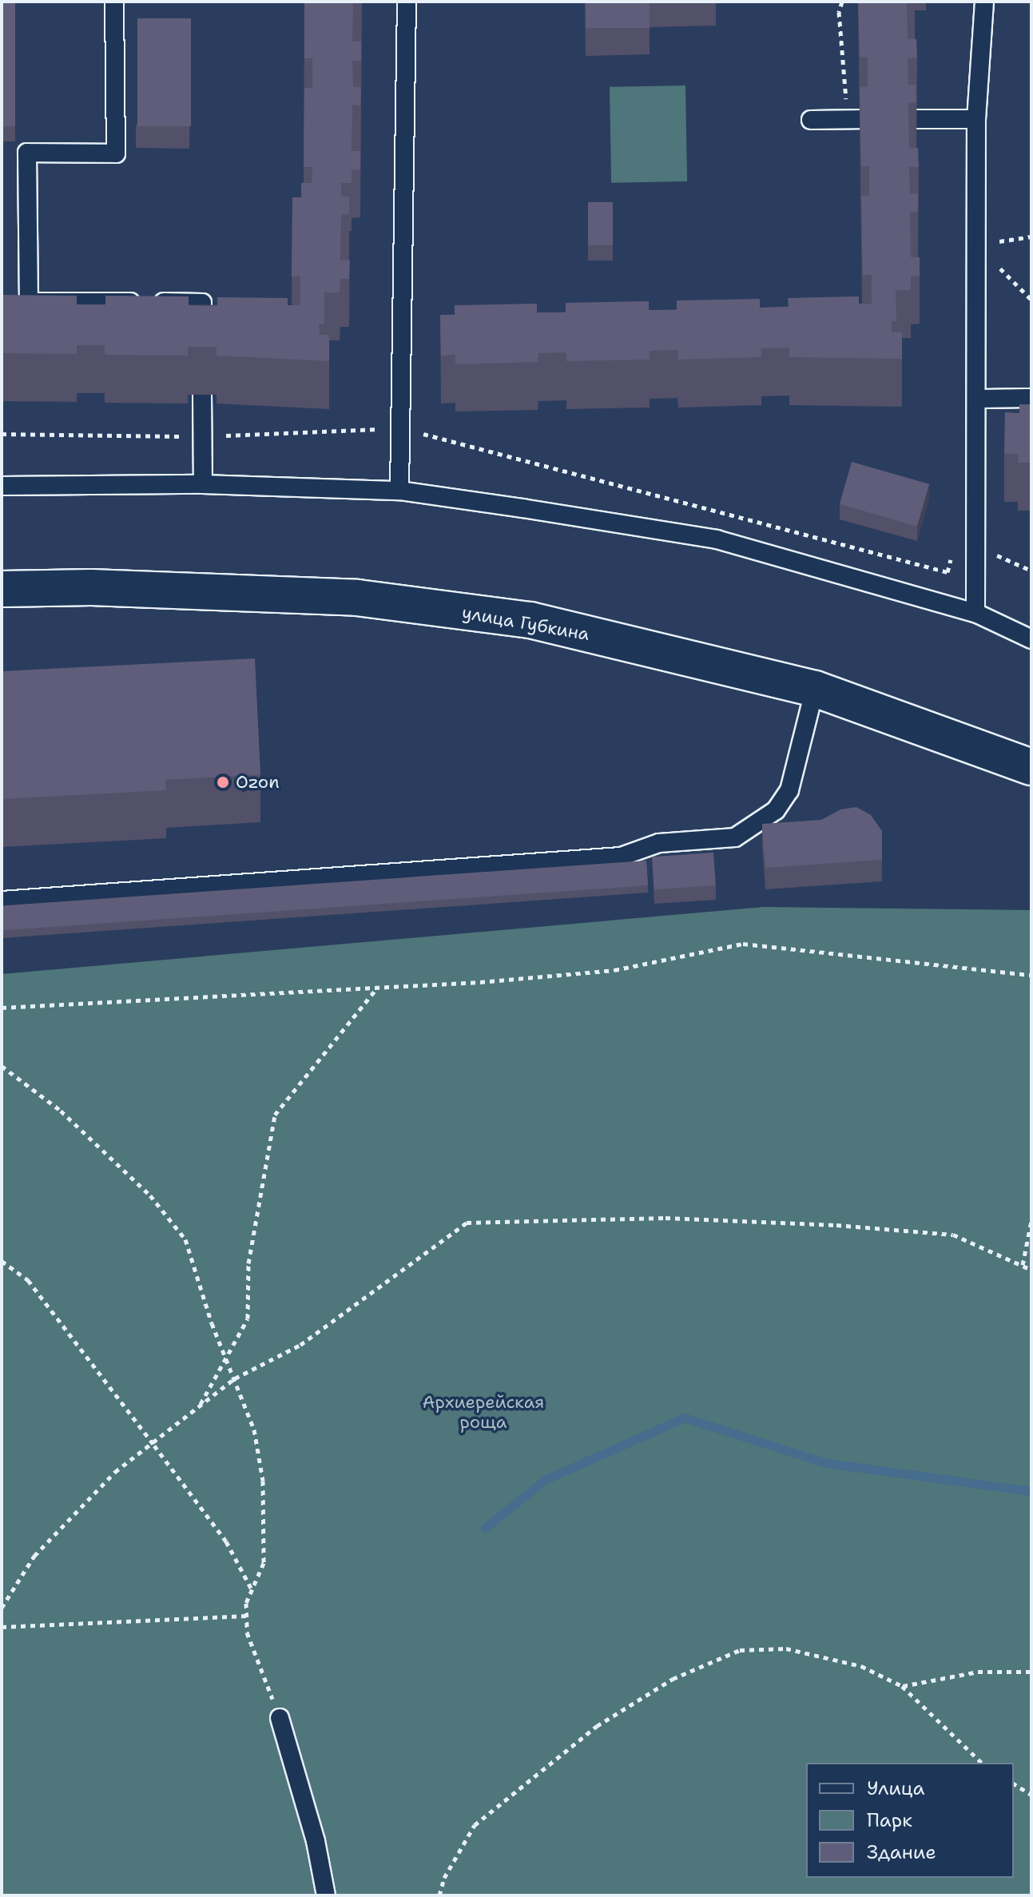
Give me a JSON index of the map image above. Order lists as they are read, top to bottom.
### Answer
{
  "streets": {
    "main road": ["улица Губкина"]
  },
  "parks": ["Архиерейская роща"],
  "places": ["Ozon"],
  "legend": ["Улица", "Парк", "Здание"]
}
